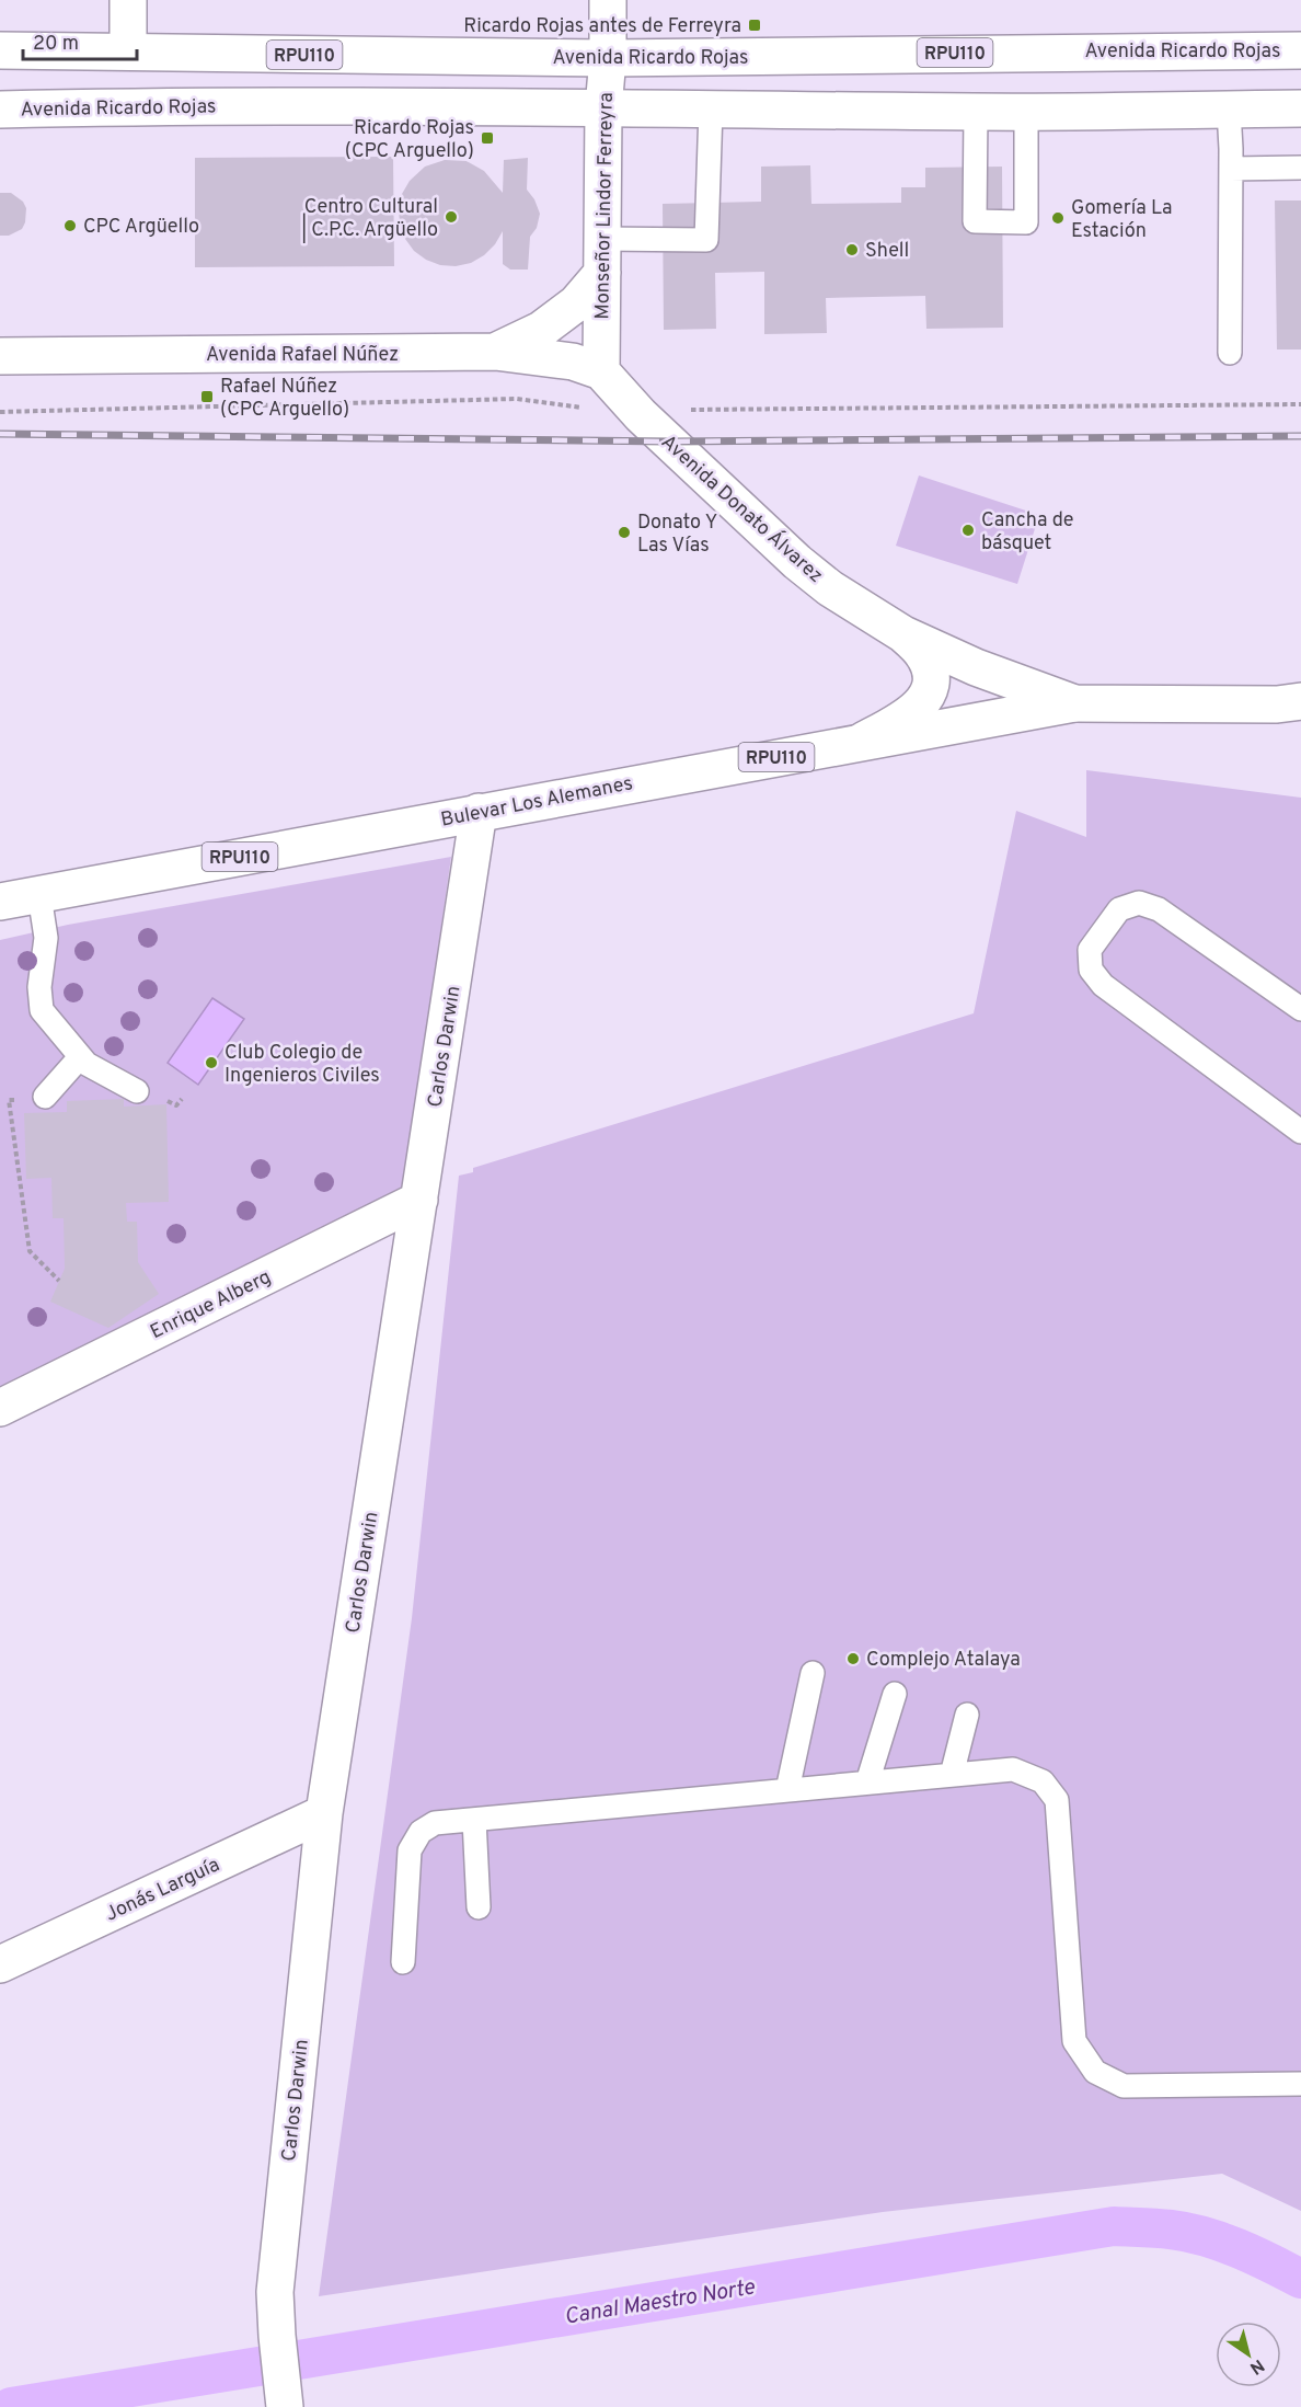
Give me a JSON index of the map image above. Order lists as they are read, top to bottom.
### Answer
{
  "streets": {
    "main road": [
      "Avenida Ricardo Rojas",
      "RPU110",
      "Monseñor Lindor Ferreyra",
      "Avenida Rafael Núñez",
      "Avenida Donato Álvarez",
      "Bulevar Los Alemanes",
      "Carlos Darwin",
      "Enrique Alberg",
      "Jonás Larguía"
    ]
  },
  "crossings": [
    ["Avenida Ricardo Rojas", "Monseñor Lindor Ferreyra"],
    ["Monseñor Lindor Ferreyra", "Avenida Rafael Núñez"],
    ["Monseñor Lindor Ferreyra", "Avenida Donato Álvarez"],
    ["Avenida Rafael Núñez", "Avenida Donato Álvarez"],
    ["Avenida Donato Álvarez", "Bulevar Los Alemanes"],
    ["Bulevar Los Alemanes", "Carlos Darwin"],
    ["Carlos Darwin", "Enrique Alberg"],
    ["Carlos Darwin", "Jonás Larguía"]
  ],
  "water": ["Canal Maestro Norte"],
  "places": {
    "transit": ["Ricardo Rojas antes de Ferreyra", "Ricardo Rojas (CPC Arguello)", "Rafael Núñez (CPC Arguello)"],
    "other": [
      "Centro Cultural | C.P.C. Argüello",
      "Gomería La Estación",
      "CPC Argüello",
      "Shell",
      "Cancha de básquet",
      "Donato Y Las Vías",
      "Club Colegio de Ingenieros Civiles",
      "Complejo Atalaya"
    ]
  },
  "scale_bar": "20 m",
  "north": "bottom right"
}
